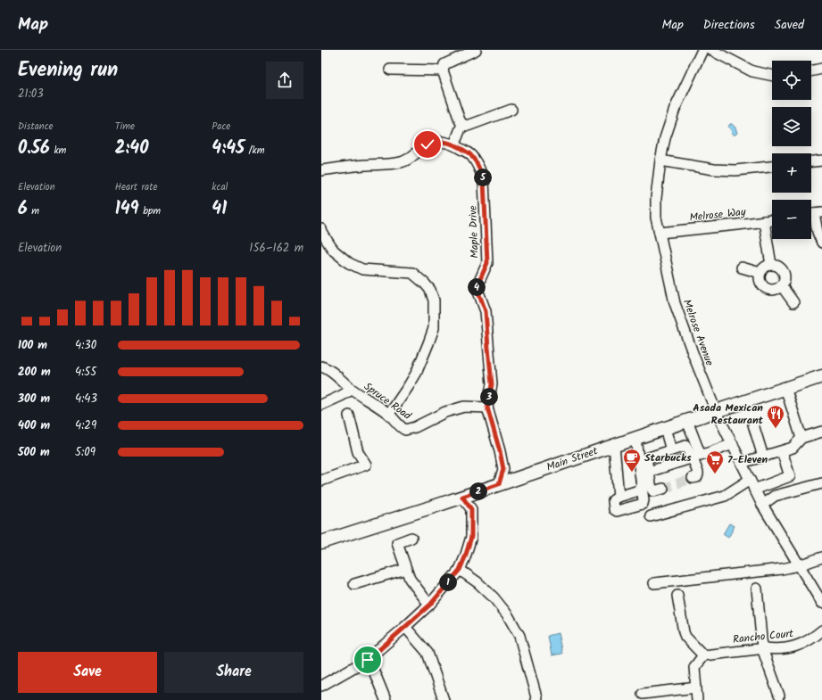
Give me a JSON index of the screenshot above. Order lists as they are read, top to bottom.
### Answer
{
  "streets": {
    "main road": ["Main Street"],
    "street": [
      "Melrose Way",
      "Maple Drive",
      "Melrose Avenue",
      "Spruce Road",
      "Rancho Court"
    ]
  },
  "crossings": [
    ["Melrose Way", "Melrose Avenue"],
    ["Maple Drive", "Spruce Road"],
    ["Maple Drive", "Main Street"],
    ["Melrose Avenue", "Main Street"]
  ],
  "places": {
    "restaurant": ["Asada Mexican Restaurant"],
    "cafe": ["Starbucks"],
    "supermarket": ["7-Eleven"]
  },
  "page": {
    "header": "Map",
    "nav": ["Map", "Directions", "Saved"],
    "heading": ["Evening run", "21:03"],
    "map_buttons": ["+", "−"],
    "stats": [
      ["Distance", "0.56 km"],
      ["Time", "2:40"],
      ["Pace", "4:45 /km"],
      ["Elevation", "6 m"],
      ["Heart rate", "149 bpm"],
      ["kcal", "41"]
    ],
    "pins": [
      "5",
      "4",
      "3",
      "2",
      "1"
    ],
    "chart": ["Elevation", "156–162 m"],
    "list": [
      {
        "name": "100 m",
        "note": "4:30"
      },
      {
        "name": "200 m",
        "note": "4:55"
      },
      {
        "name": "300 m",
        "note": "4:43"
      },
      {
        "name": "400 m",
        "note": "4:29"
      },
      {
        "name": "500 m",
        "note": "5:09"
      }
    ],
    "buttons": ["Save", "Share"]
  }
}
